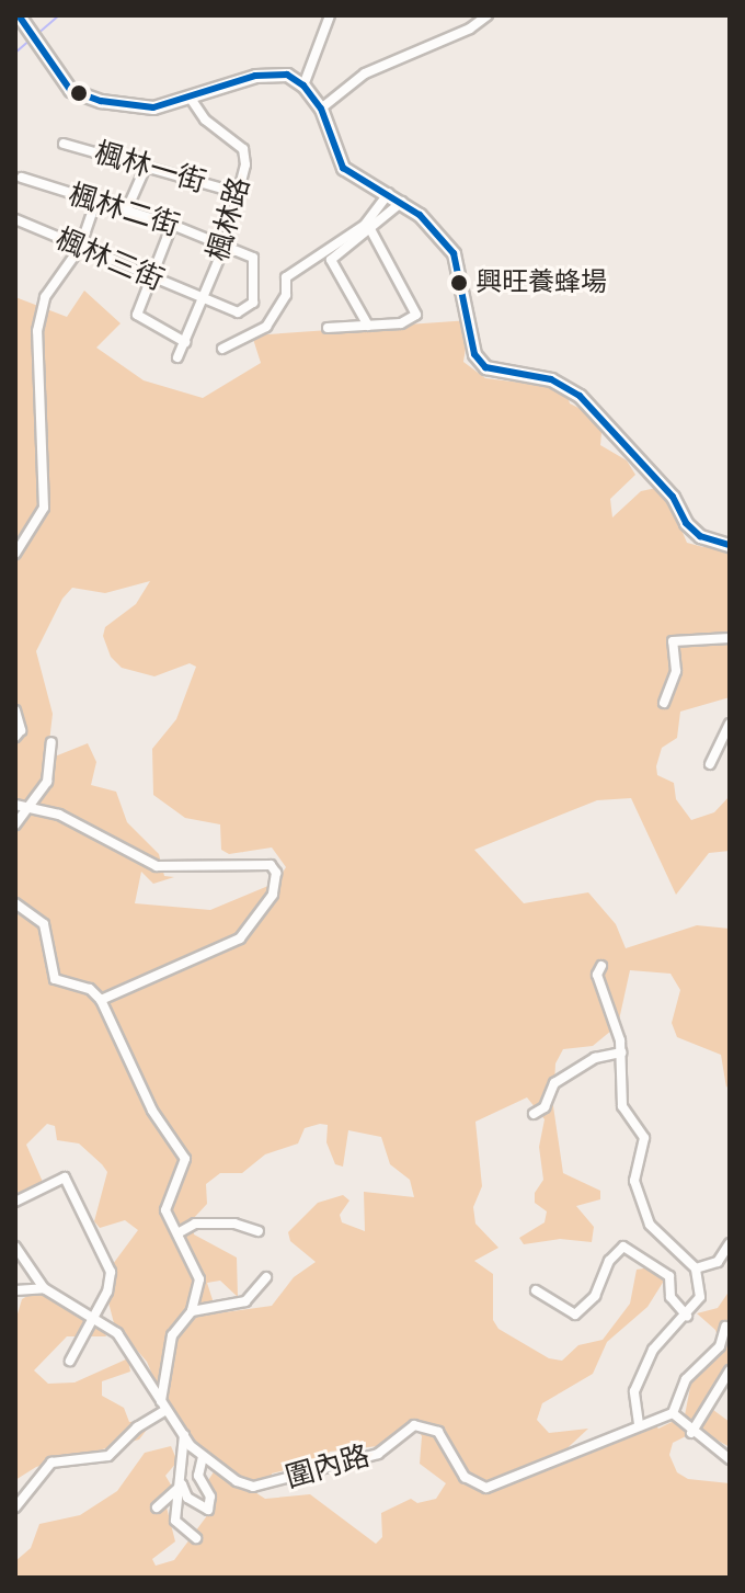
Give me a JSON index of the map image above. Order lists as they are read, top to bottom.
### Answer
{
  "streets": {
    "street": [
      "楓林一街",
      "楓林二街",
      "楓林路",
      "楓林三街",
      "圍內路"
    ]
  },
  "crossings": [
    ["楓林一街", "楓林路"],
    ["楓林二街", "楓林路"],
    ["楓林二街", "楓林三街"],
    ["楓林路", "楓林三街"]
  ],
  "places": ["興旺養蜂場"]
}
